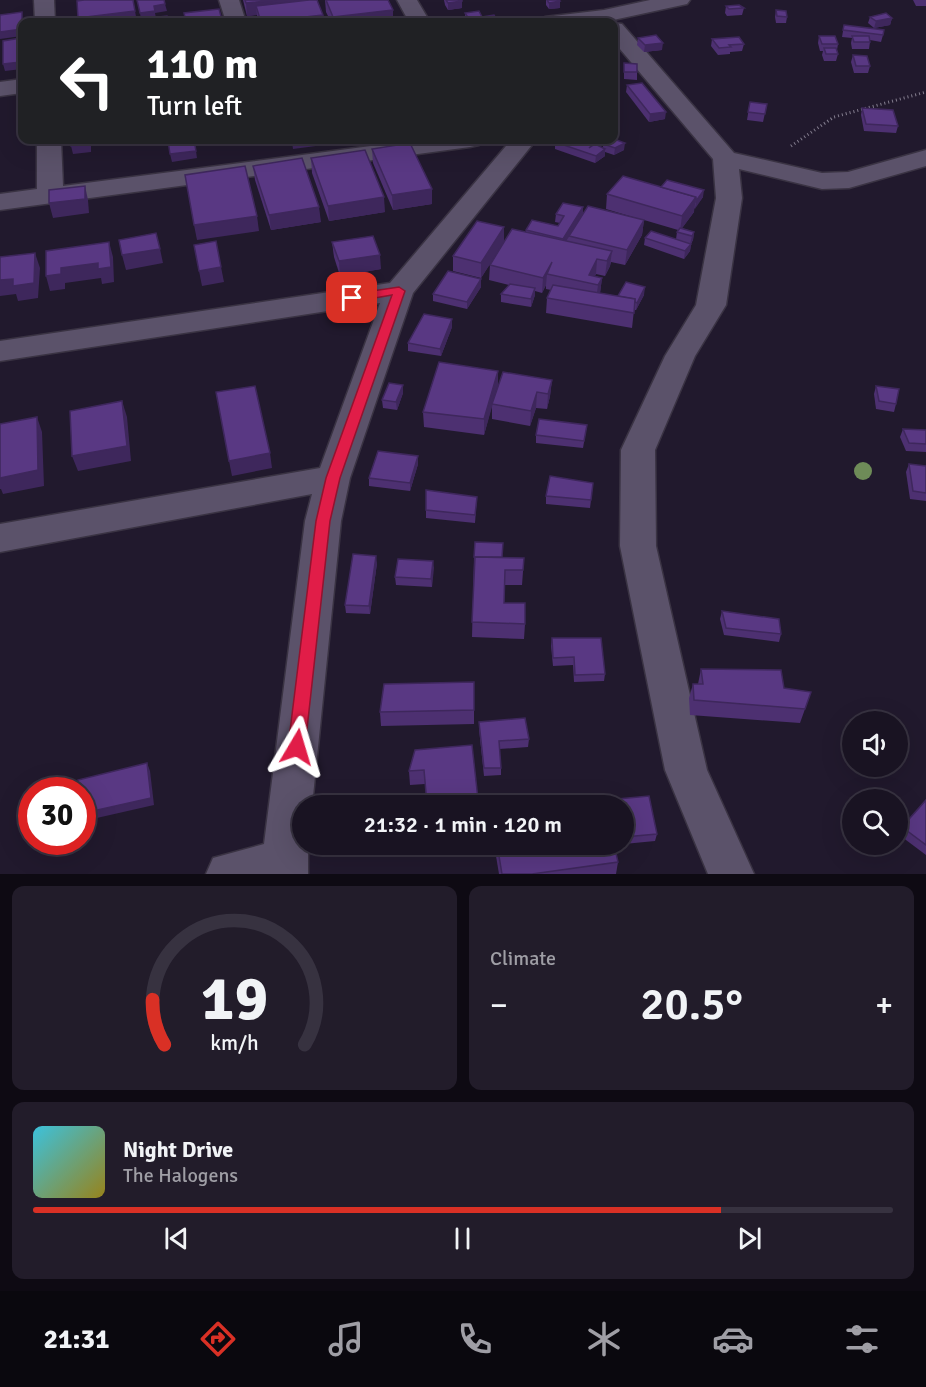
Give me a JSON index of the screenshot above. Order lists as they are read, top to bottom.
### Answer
{
  "page": {
    "turn": ["110 m", "Turn left"],
    "limit": "30",
    "trip": "21:32 · 1 min · 120 m",
    "tile": "Climate",
    "heat": ["−", "20.5°", "+"],
    "song": ["Night Drive", "The Halogens"],
    "tabs": "21:31",
    "gauge": ["19", "km/h"]
  }
}
